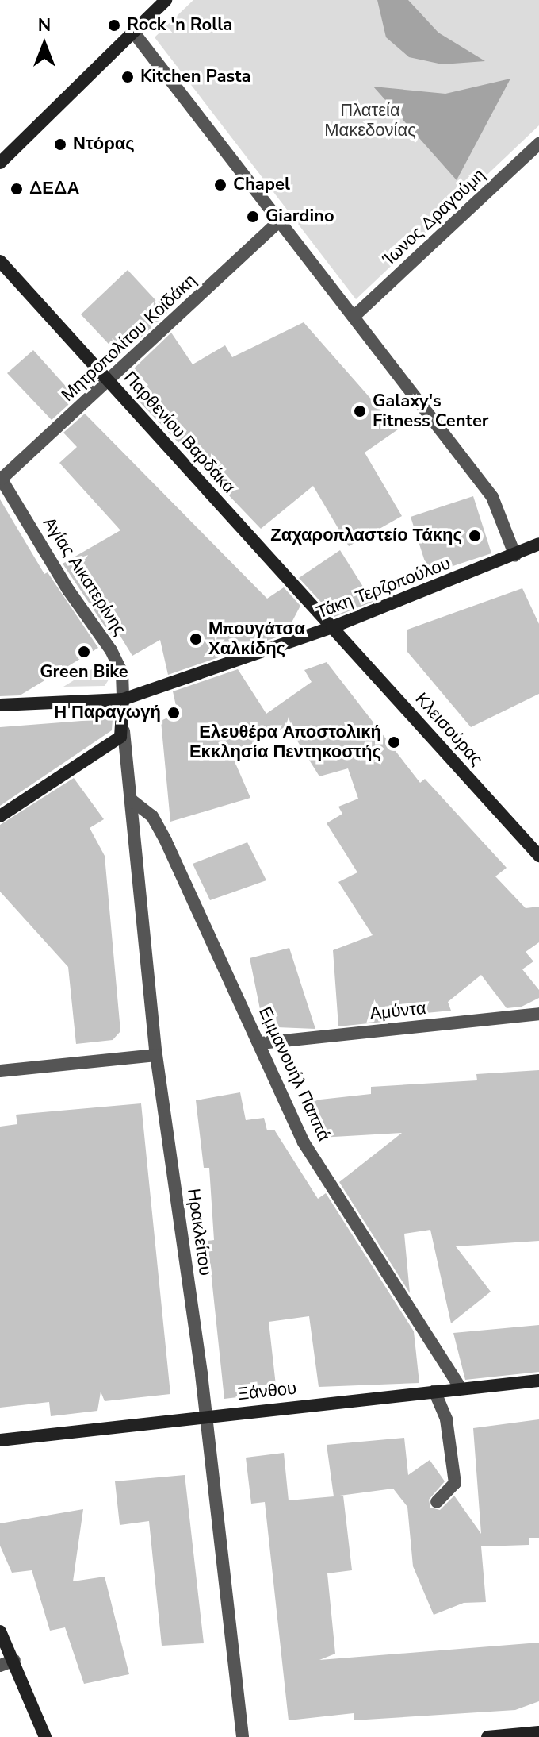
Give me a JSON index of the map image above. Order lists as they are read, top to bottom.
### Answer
{
  "streets": {
    "main road": [
      "Παρθενίου Βαρδάκα",
      "Τάκη Τερζοπούλου",
      "Κλεισούρας",
      "Ξάνθου"
    ],
    "street": [
      "Ίωνος Δραγούμη",
      "Μητροπολίτου Κοϊδάκη",
      "Αγίας Αικατερίνης",
      "Αμύντα",
      "Εμμανουήλ Παππά",
      "Ηρακλείτου"
    ]
  },
  "crossings": [
    ["Μητροπολίτου Κοϊδάκη", "Παρθενίου Βαρδάκα"],
    ["Μητροπολίτου Κοϊδάκη", "Αγίας Αικατερίνης"],
    ["Παρθενίου Βαρδάκα", "Τάκη Τερζοπούλου"],
    ["Παρθενίου Βαρδάκα", "Κλεισούρας"],
    ["Αγίας Αικατερίνης", "Τάκη Τερζοπούλου"],
    ["Τάκη Τερζοπούλου", "Κλεισούρας"],
    ["Αμύντα", "Εμμανουήλ Παππά"],
    ["Εμμανουήλ Παππά", "Ηρακλείτου"],
    ["Εμμανουήλ Παππά", "Ξάνθου"],
    ["Ηρακλείτου", "Ξάνθου"]
  ],
  "parks": ["Πλατεία Μακεδονίας"],
  "places": [
    "Rock 'n Rolla",
    "Kitchen Pasta",
    "Ντόρας",
    "Chapel",
    "ΔΕΔΑ",
    "Giardino",
    "Galaxy's Fitness Center",
    "Ζαχαροπλαστείο Τάκης",
    "Μπουγάτσα Χαλκίδης",
    "Green Bike",
    "Η Παραγωγή",
    "Ελευθέρα Αποστολική Εκκλησία Πεντηκοστής"
  ],
  "north": "top"
}
